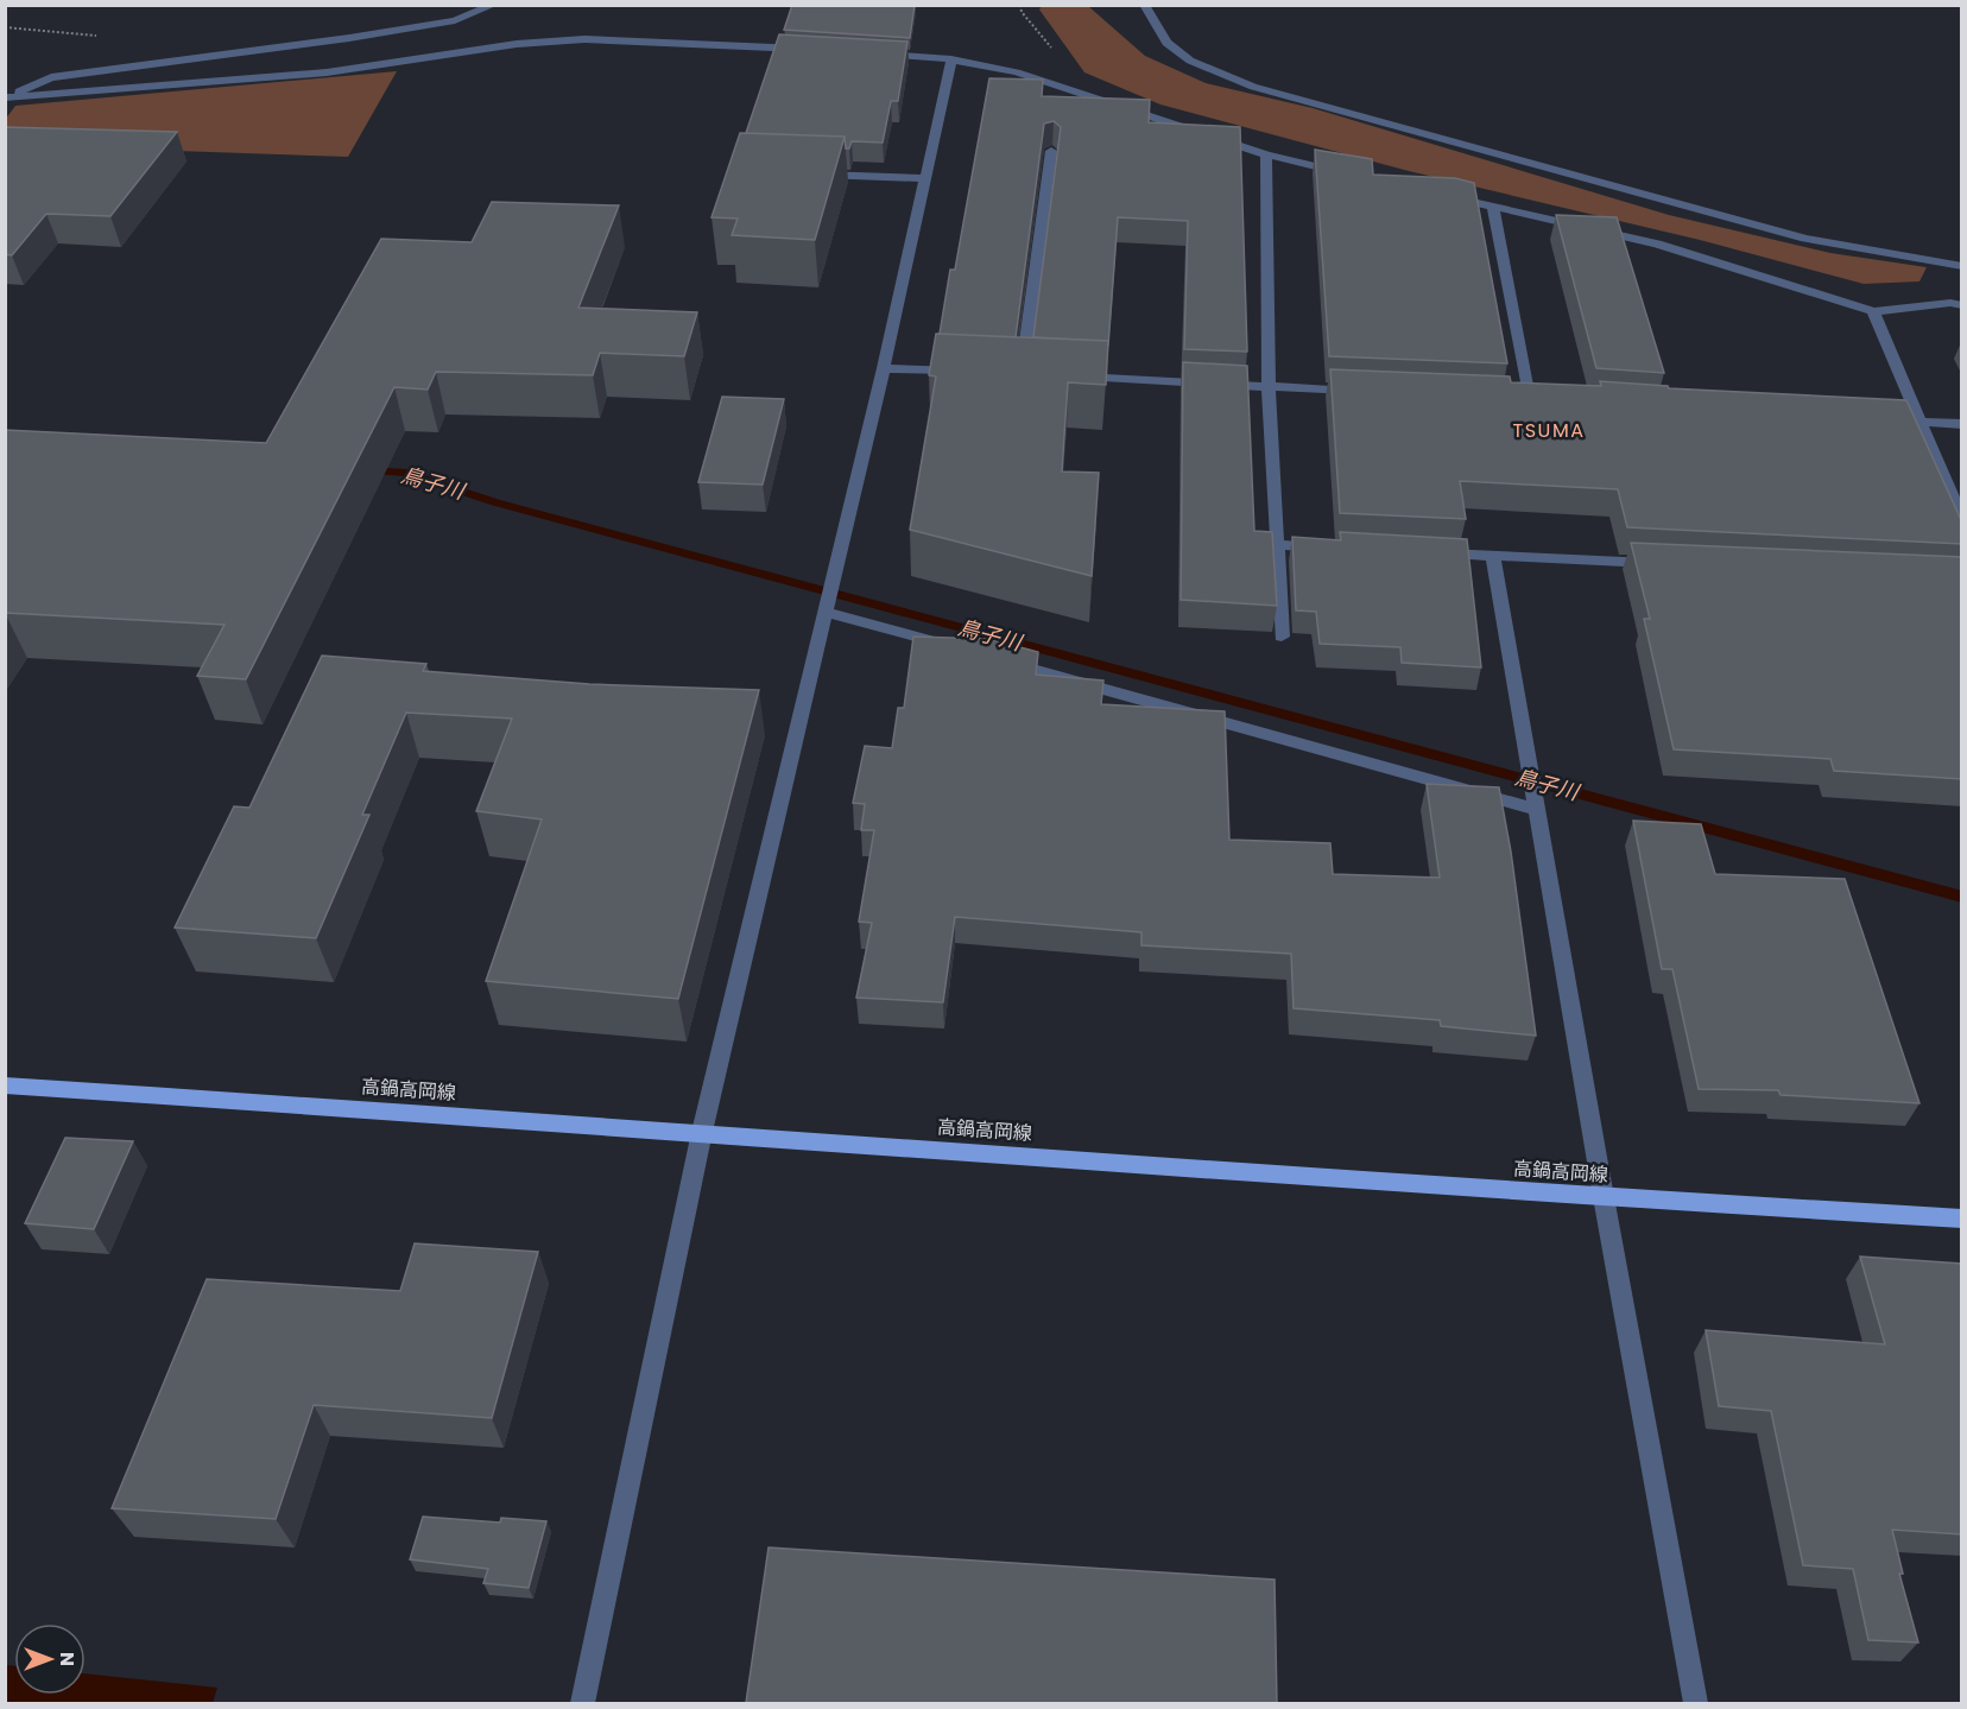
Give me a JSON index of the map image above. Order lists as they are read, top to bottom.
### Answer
{
  "streets": {
    "main road": ["高鍋高岡線"]
  },
  "districts": ["TSUMA"],
  "water": ["鳥子川"],
  "north": "right"
}
